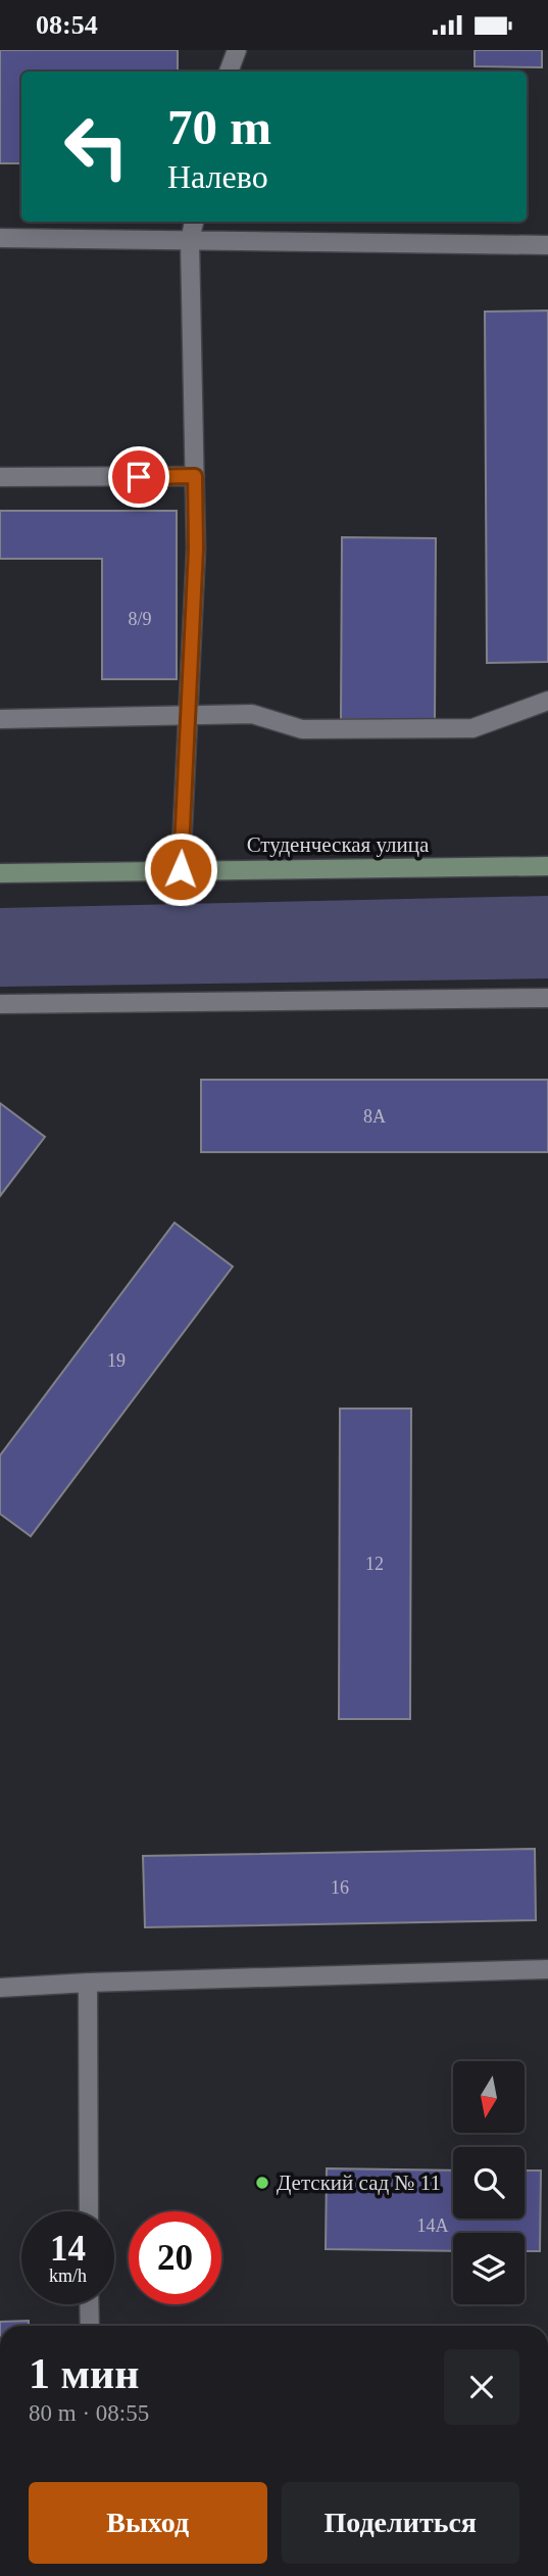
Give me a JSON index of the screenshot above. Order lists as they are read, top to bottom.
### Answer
{
  "streets": {
    "main road": ["Студенческая улица"]
  },
  "places": ["Детский сад № 11"],
  "house_numbers": [
    "8/9",
    "8А",
    "19",
    "12",
    "16",
    "14А"
  ],
  "north": "bottom",
  "page": {
    "status": "08:54",
    "turn": ["70 m", "Налево"],
    "speed": "14 km/h",
    "limit": "20",
    "heading": ["1 мин", "80 m · 08:55"],
    "buttons": ["Выход", "Поделиться"]
  }
}
